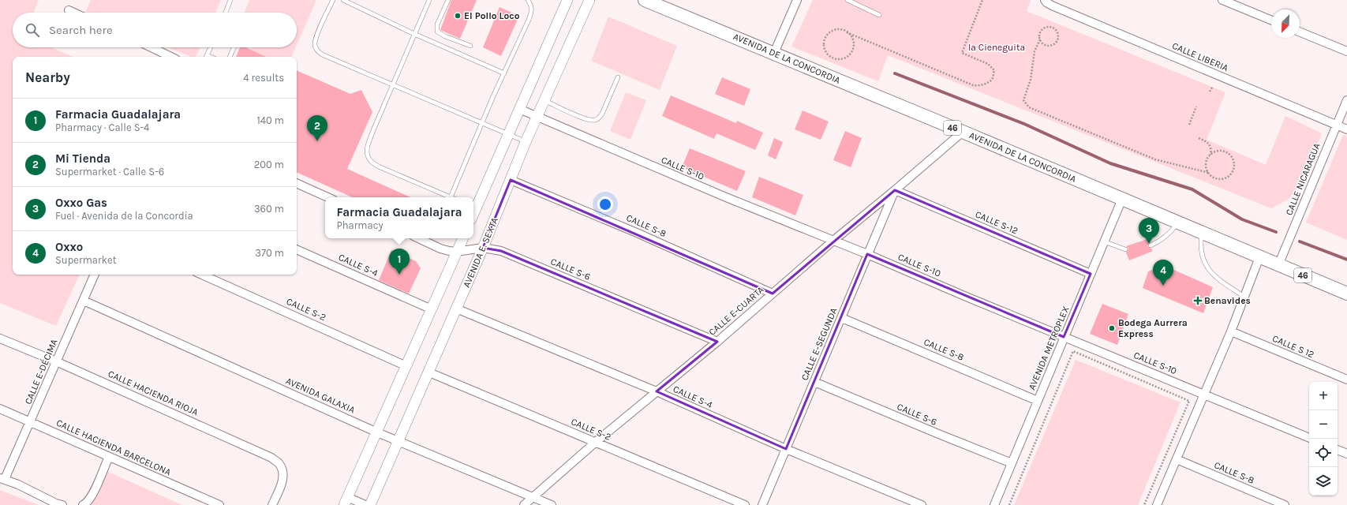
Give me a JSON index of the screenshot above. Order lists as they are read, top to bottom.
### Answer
{
  "streets": {
    "main road": ["AVENIDA DE LA CONCORDIA", "46"],
    "street": [
      "CALLE LIBERIA",
      "CALLE S-10",
      "CALLE NICARAGUA",
      "CALLE S-12",
      "CALLE S-8",
      "AVENIDA E. SEXTA",
      "CALLE S-4",
      "CALLE S-6",
      "CALLE S-2",
      "CALLE E-CUARTA",
      "CALLE E-SEGUNDA",
      "CALLE S 12",
      "AVENIDA METROPLEX",
      "CALLE E-DÉCIMA",
      "CALLE HACIENDA RIOJA",
      "AVENIDA GALAXIA",
      "CALLE HACIENDA BARCELONA"
    ]
  },
  "crossings": [
    ["CALLE LIBERIA", "CALLE NICARAGUA"],
    ["AVENIDA DE LA CONCORDIA", "CALLE NICARAGUA"],
    ["AVENIDA DE LA CONCORDIA", "CALLE E-CUARTA"],
    ["AVENIDA DE LA CONCORDIA", "AVENIDA METROPLEX"],
    ["CALLE S-10", "AVENIDA E. SEXTA"],
    ["CALLE S-10", "CALLE E-CUARTA"],
    ["CALLE S-10", "CALLE E-SEGUNDA"],
    ["CALLE S-10", "AVENIDA METROPLEX"],
    ["CALLE S-12", "CALLE E-CUARTA"],
    ["CALLE S-12", "CALLE E-SEGUNDA"],
    ["CALLE S-12", "AVENIDA METROPLEX"],
    ["CALLE S-8", "AVENIDA E. SEXTA"],
    ["CALLE S-8", "CALLE E-CUARTA"],
    ["CALLE S-8", "CALLE E-SEGUNDA"],
    ["CALLE S-8", "AVENIDA METROPLEX"],
    ["AVENIDA E. SEXTA", "CALLE S-4"],
    ["AVENIDA E. SEXTA", "CALLE S-6"],
    ["AVENIDA E. SEXTA", "CALLE S-2"],
    ["AVENIDA E. SEXTA", "AVENIDA GALAXIA"],
    ["CALLE S-4", "CALLE E-CUARTA"],
    ["CALLE S-4", "CALLE E-SEGUNDA"],
    ["CALLE S-6", "CALLE E-CUARTA"],
    ["CALLE S-6", "CALLE E-SEGUNDA"],
    ["CALLE S-6", "AVENIDA METROPLEX"],
    ["CALLE S-2", "CALLE E-CUARTA"],
    ["CALLE E-CUARTA", "CALLE E-SEGUNDA"],
    ["CALLE E-CUARTA", "AVENIDA GALAXIA"],
    ["CALLE E-DÉCIMA", "CALLE HACIENDA RIOJA"],
    ["CALLE E-DÉCIMA", "AVENIDA GALAXIA"],
    ["CALLE E-DÉCIMA", "CALLE HACIENDA BARCELONA"]
  ],
  "parks": ["la Cieneguita"],
  "places": {
    "other": ["El Pollo Loco", "Bodega Aurrera Express"],
    "health": ["Benavides"]
  },
  "north": "bottom left",
  "page": {
    "search": "Search here",
    "heading": ["Nearby", "4 results"],
    "list": [
      {
        "mark": "1",
        "name": "Farmacia Guadalajara",
        "note": "Pharmacy · Calle S-4",
        "value": "140 m"
      },
      {
        "mark": "2",
        "name": "Mi Tienda",
        "note": "Supermarket · Calle S-6",
        "value": "200 m"
      },
      {
        "mark": "3",
        "name": "Oxxo Gas",
        "note": "Fuel · Avenida de la Concordia",
        "value": "360 m"
      },
      {
        "mark": "4",
        "name": "Oxxo",
        "note": "Supermarket",
        "value": "370 m"
      }
    ],
    "pins": [
      "2",
      "3",
      "1",
      "4"
    ],
    "popup": ["Farmacia Guadalajara", "Pharmacy"],
    "map_buttons": ["+", "−"]
  }
}
